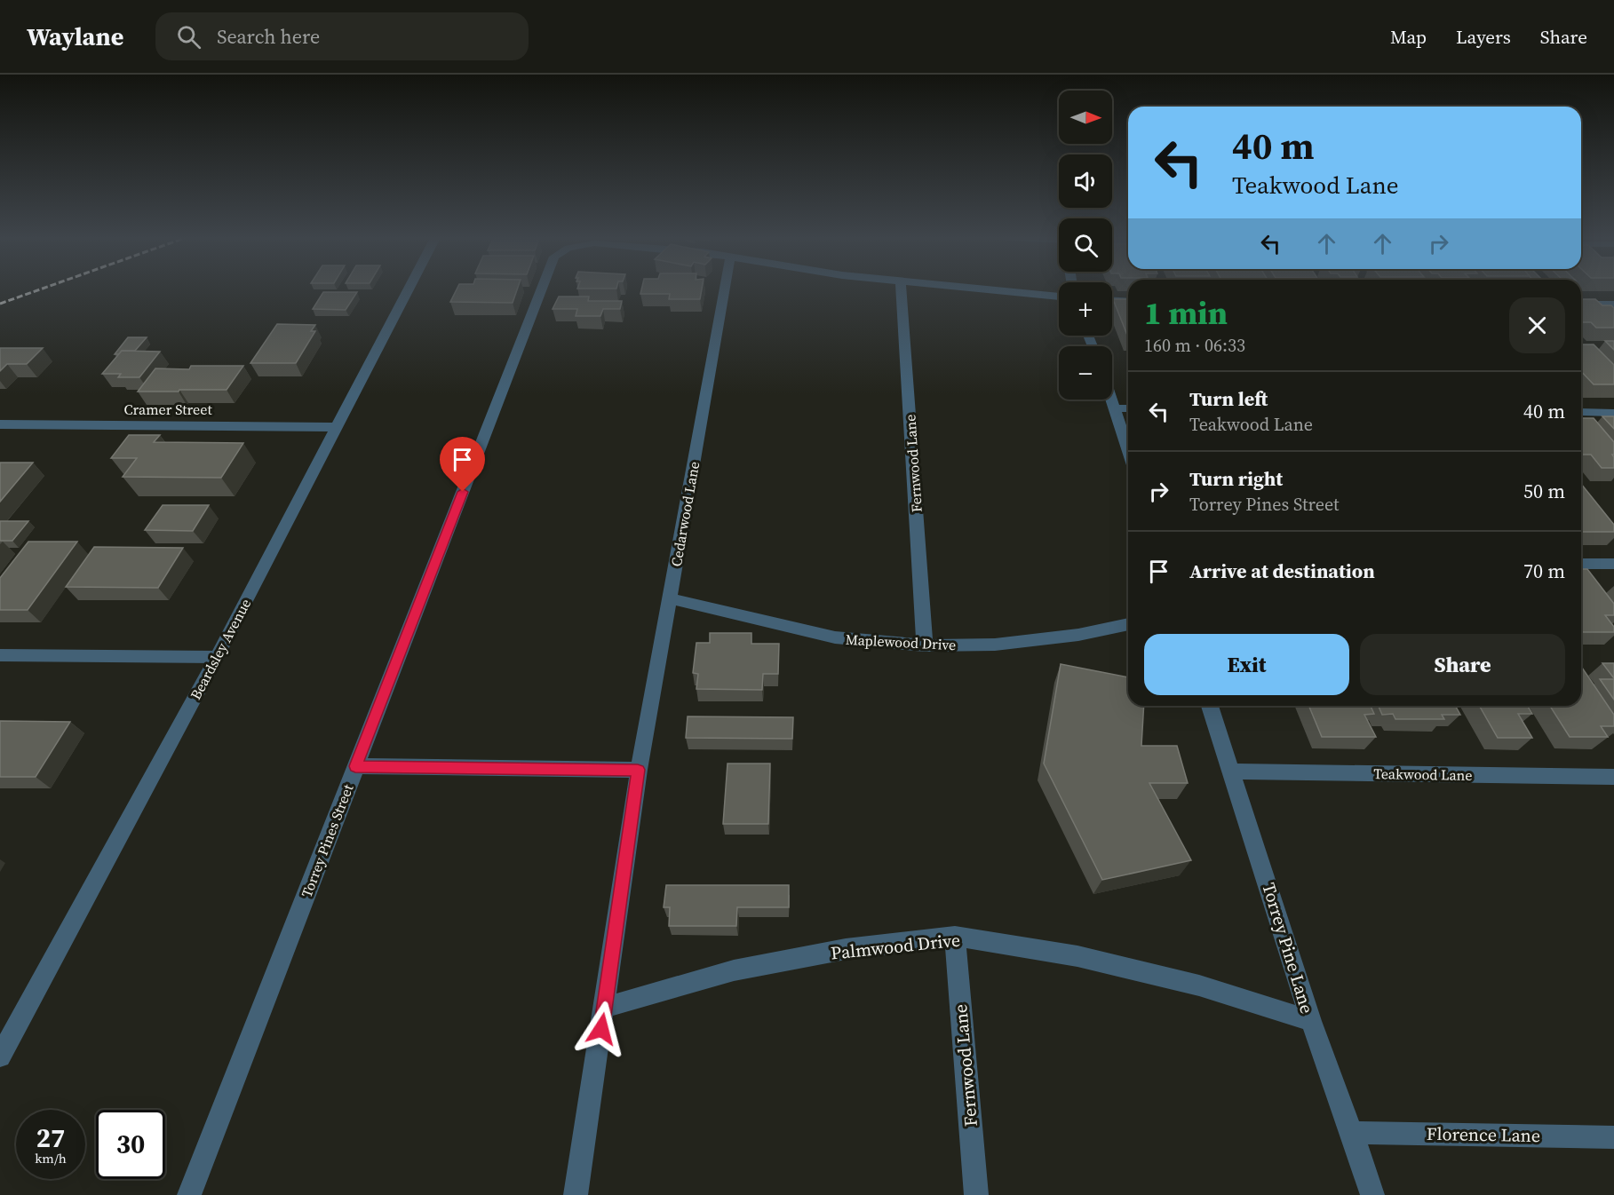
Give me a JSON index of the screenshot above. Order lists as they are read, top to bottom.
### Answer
{
  "streets": {
    "street": [
      "Cramer Street",
      "Fernwood Lane",
      "Cedarwood Lane",
      "Maplewood Drive",
      "Beardsley Avenue",
      "Teakwood Lane",
      "Torrey Pines Street",
      "Palmwood Drive",
      "Torrey Pine Lane",
      "Florence Lane"
    ]
  },
  "crossings": [
    ["Cramer Street", "Beardsley Avenue"],
    ["Fernwood Lane", "Maplewood Drive"],
    ["Fernwood Lane", "Palmwood Drive"],
    ["Cedarwood Lane", "Maplewood Drive"],
    ["Cedarwood Lane", "Palmwood Drive"],
    ["Teakwood Lane", "Torrey Pine Lane"],
    ["Palmwood Drive", "Torrey Pine Lane"],
    ["Torrey Pine Lane", "Florence Lane"]
  ],
  "north": "right",
  "page": {
    "header": "Waylane",
    "search": "Search here",
    "nav": ["Map", "Layers", "Share"],
    "map_buttons": ["+", "−"],
    "turn": ["40 m", "Teakwood Lane"],
    "heading": ["1 min", "160 m · 06:33"],
    "list": [
      {
        "name": "Turn left",
        "note": "Teakwood Lane",
        "value": "40 m"
      },
      {
        "name": "Turn right",
        "note": "Torrey Pines Street",
        "value": "50 m"
      },
      {
        "name": "Arrive at destination",
        "value": "70 m"
      }
    ],
    "buttons": ["Exit", "Share"],
    "speed": "27 km/h",
    "limit": "30"
  }
}
